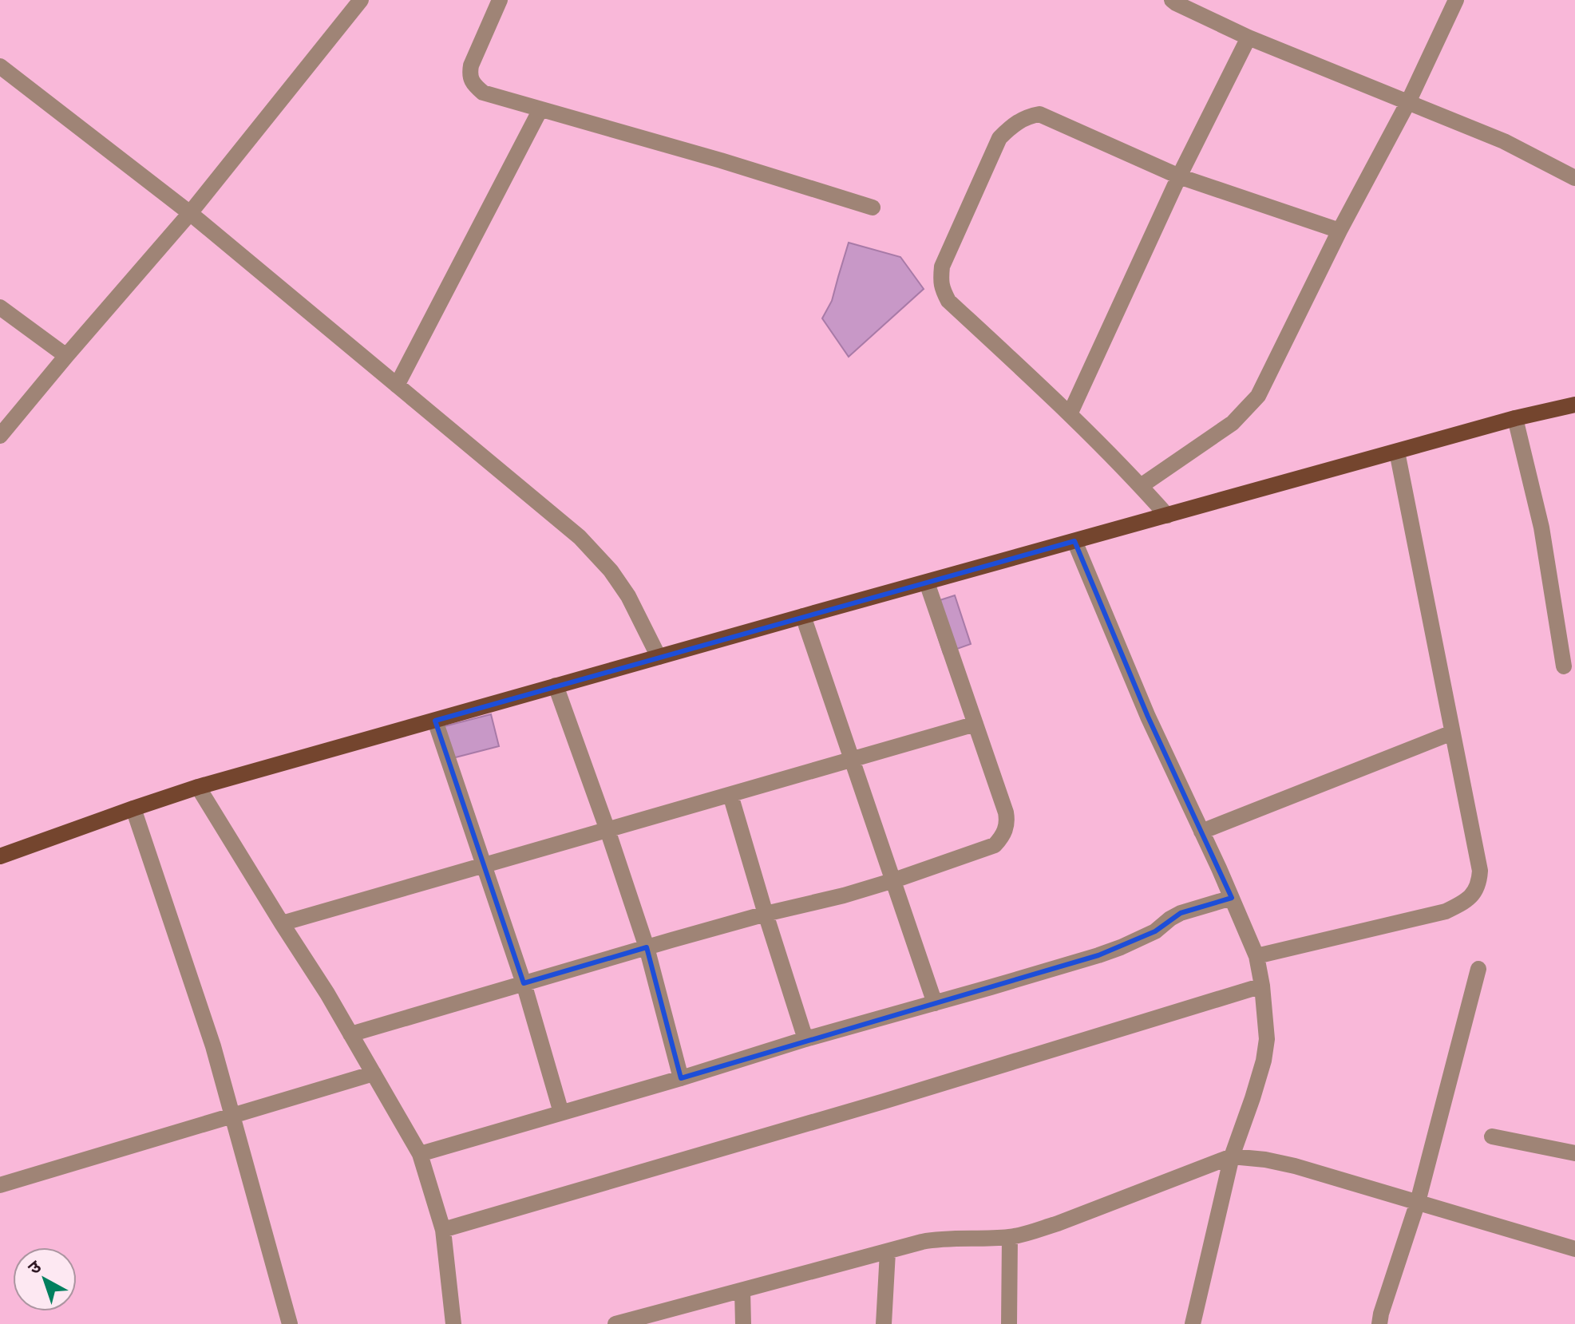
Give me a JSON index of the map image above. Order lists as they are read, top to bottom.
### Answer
{
  "north": "top left"
}
